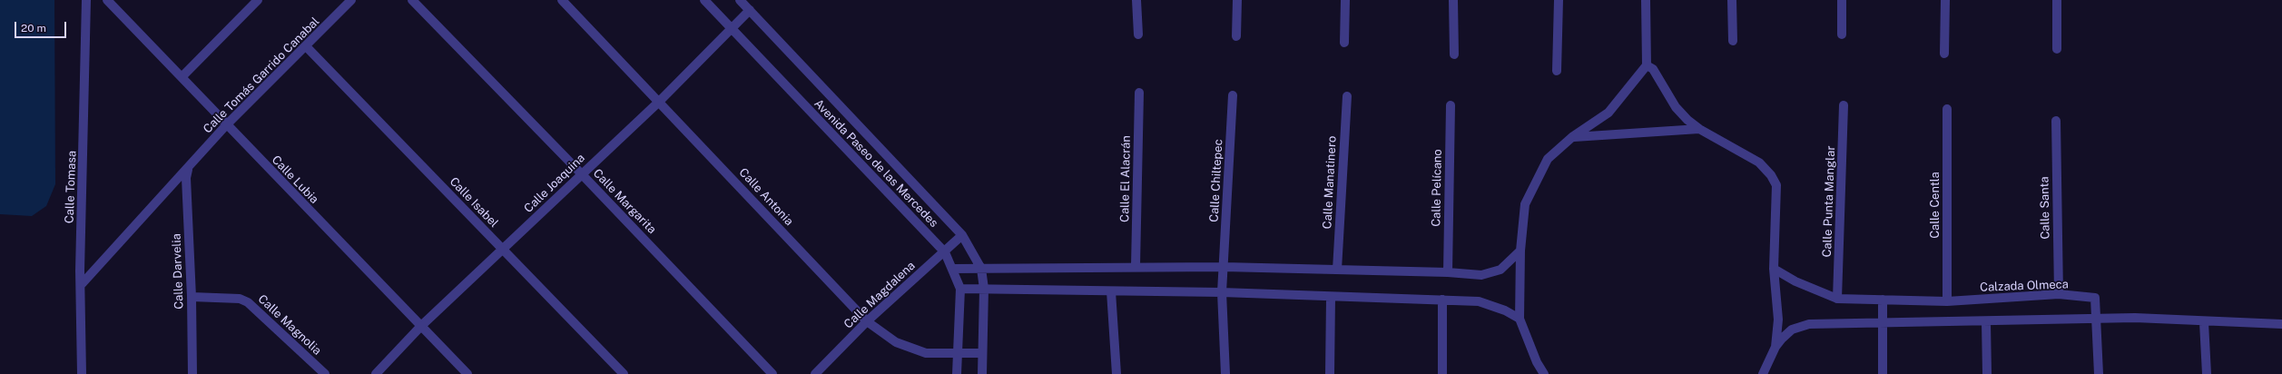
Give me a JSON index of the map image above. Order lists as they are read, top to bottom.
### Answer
{
  "streets": {
    "street": [
      "Calle Tomás Garrido Canabal",
      "Avenida Paseo de las Mercedes",
      "Calle El Alacrán",
      "Calle Lubia",
      "Calle Chiltepec",
      "Calle Manatinero",
      "Calle Joaquina",
      "Calle Tomasa",
      "Calle Pelícano",
      "Calle Antonia",
      "Calle Margarita",
      "Calle Punta Manglar",
      "Calle Isabel",
      "Calle Centla",
      "Calle Santa",
      "Calle Darvelia",
      "Calzada Olmeca",
      "Calle Magdalena",
      "Calle Magnolia"
    ]
  },
  "crossings": [
    ["Calle Tomás Garrido Canabal", "Calle Lubia"],
    ["Calle Tomás Garrido Canabal", "Calle Tomasa"],
    ["Calle Tomás Garrido Canabal", "Calle Isabel"],
    ["Calle Tomás Garrido Canabal", "Calle Darvelia"],
    ["Avenida Paseo de las Mercedes", "Calle Joaquina"],
    ["Avenida Paseo de las Mercedes", "Calle Antonia"],
    ["Avenida Paseo de las Mercedes", "Calle Magdalena"],
    ["Calle Lubia", "Calle Joaquina"],
    ["Calle Joaquina", "Calle Antonia"],
    ["Calle Joaquina", "Calle Margarita"],
    ["Calle Joaquina", "Calle Isabel"],
    ["Calle Antonia", "Calle Magdalena"],
    ["Calle Punta Manglar", "Calzada Olmeca"],
    ["Calle Centla", "Calzada Olmeca"],
    ["Calle Santa", "Calzada Olmeca"],
    ["Calle Darvelia", "Calle Magnolia"]
  ],
  "scale_bar": "20 m"
}
